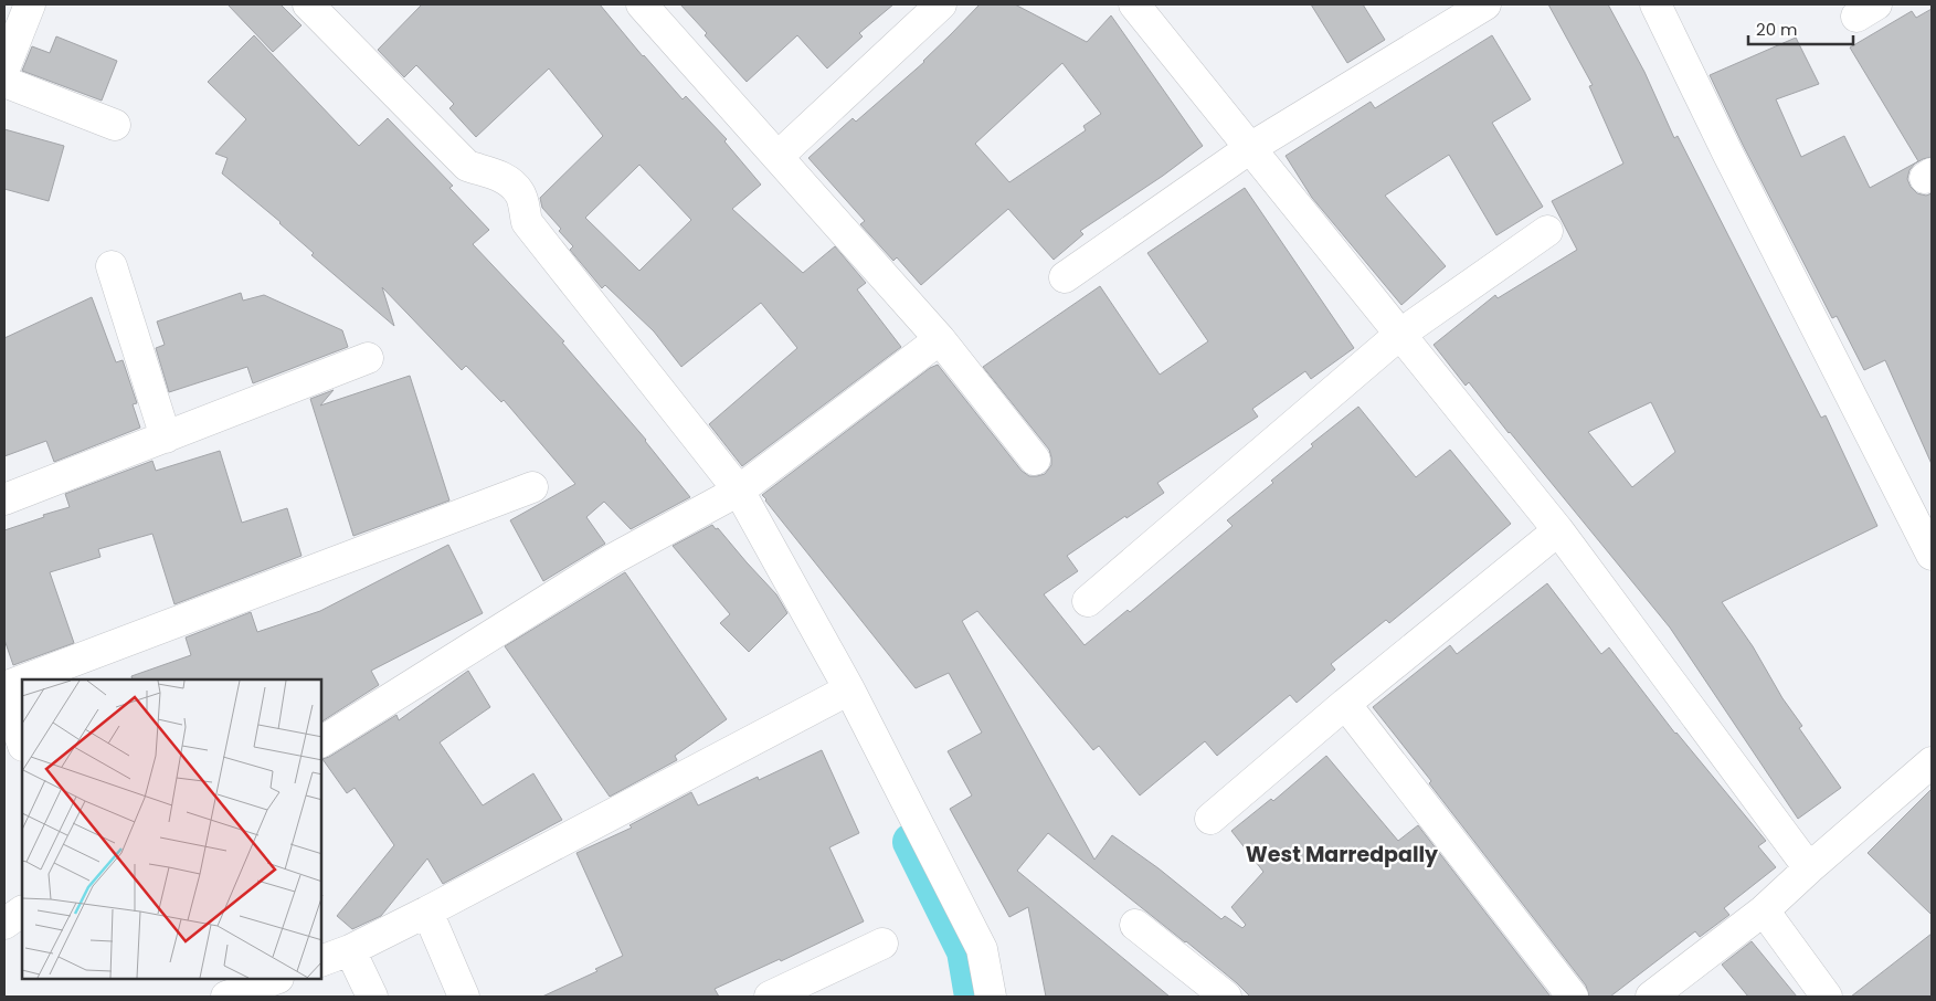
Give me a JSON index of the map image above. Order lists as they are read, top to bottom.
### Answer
{
  "districts": ["West Marredpally"],
  "scale_bar": "20 m"
}
